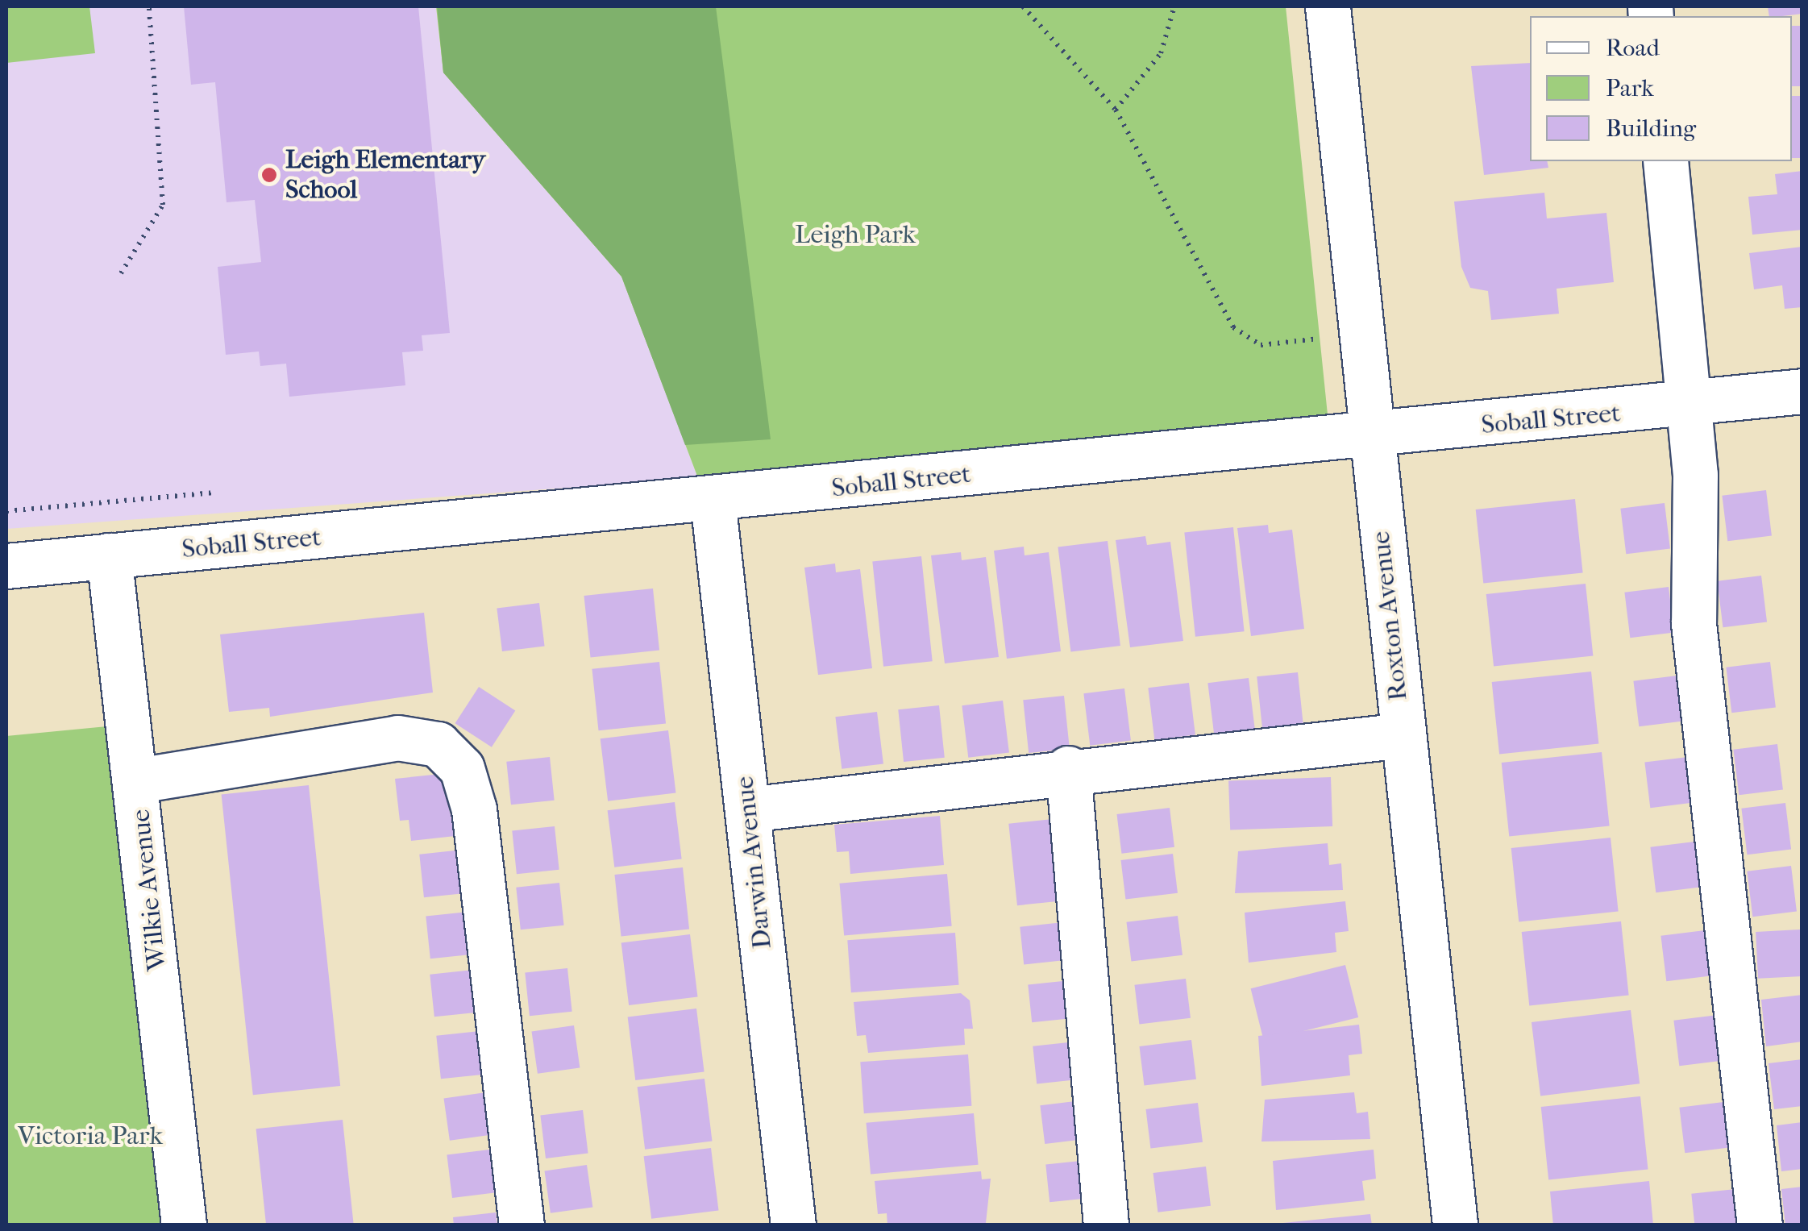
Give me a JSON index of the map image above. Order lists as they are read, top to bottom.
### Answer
{
  "streets": {
    "street": [
      "Soball Street",
      "Roxton Avenue",
      "Darwin Avenue",
      "Wilkie Avenue"
    ]
  },
  "crossings": [
    ["Soball Street", "Roxton Avenue"],
    ["Soball Street", "Darwin Avenue"],
    ["Soball Street", "Wilkie Avenue"]
  ],
  "parks": ["Leigh Park", "Victoria Park"],
  "places": ["Leigh Elementary School"],
  "legend": ["Road", "Park", "Building"]
}
